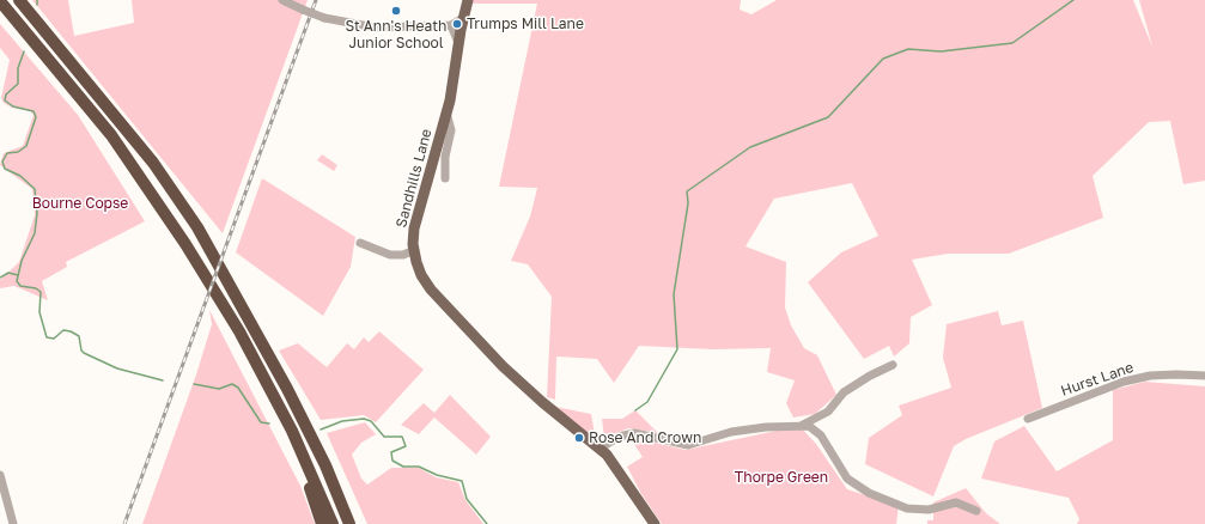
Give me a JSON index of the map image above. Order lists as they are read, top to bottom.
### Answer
{
  "streets": {
    "main road": ["Sandhills Lane"],
    "street": ["Hurst Lane"]
  },
  "parks": ["Bourne Copse", "Thorpe Green"],
  "places": ["St Ann's Heath Junior School", "Trumps Mill Lane", "Rose And Crown"]
}
